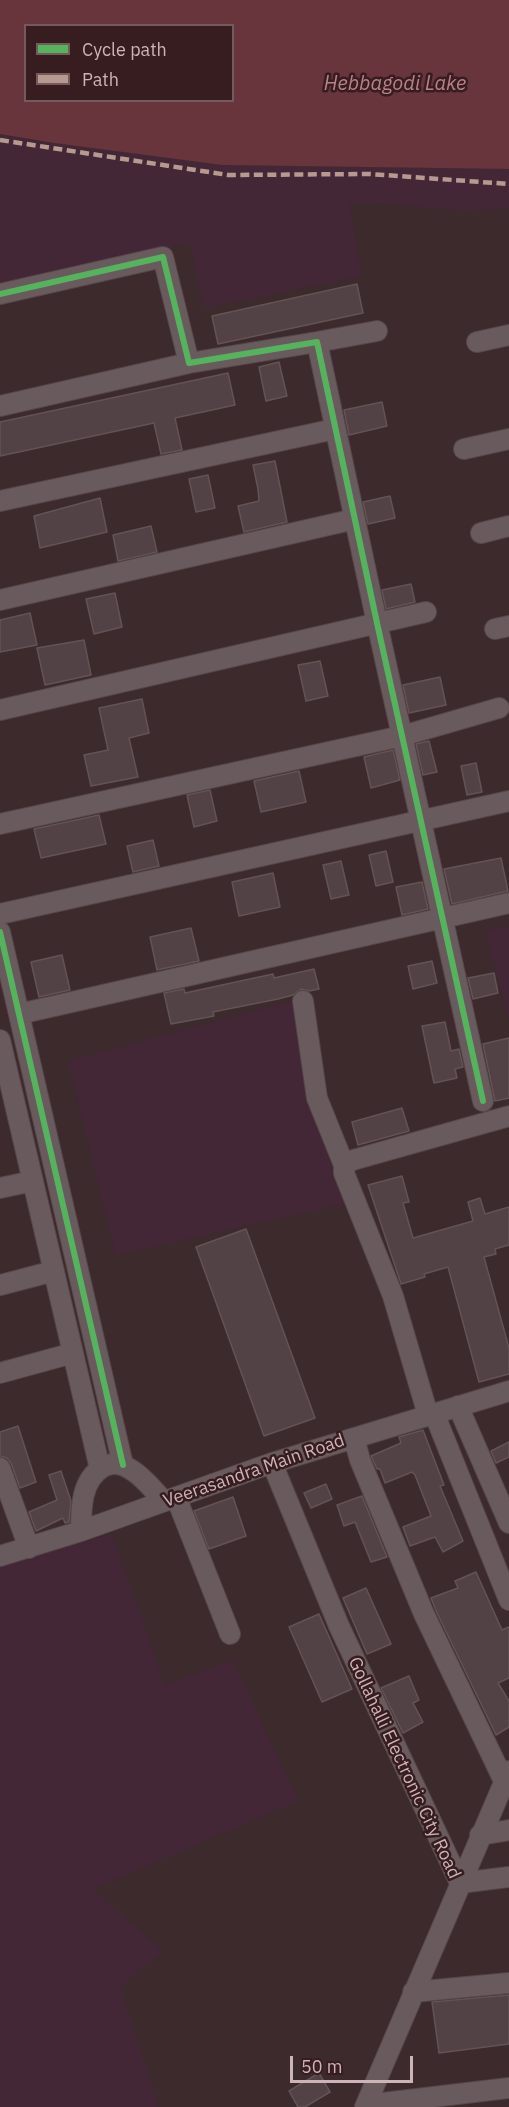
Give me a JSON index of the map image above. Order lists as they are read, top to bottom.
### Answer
{
  "streets": {
    "street": ["Veerasandra Main Road", "Gollahalli Electronic City Road"]
  },
  "crossings": [
    ["Veerasandra Main Road", "Gollahalli Electronic City Road"]
  ],
  "water": ["Hebbagodi Lake"],
  "legend": ["Cycle path", "Path"],
  "scale_bar": "50 m"
}
